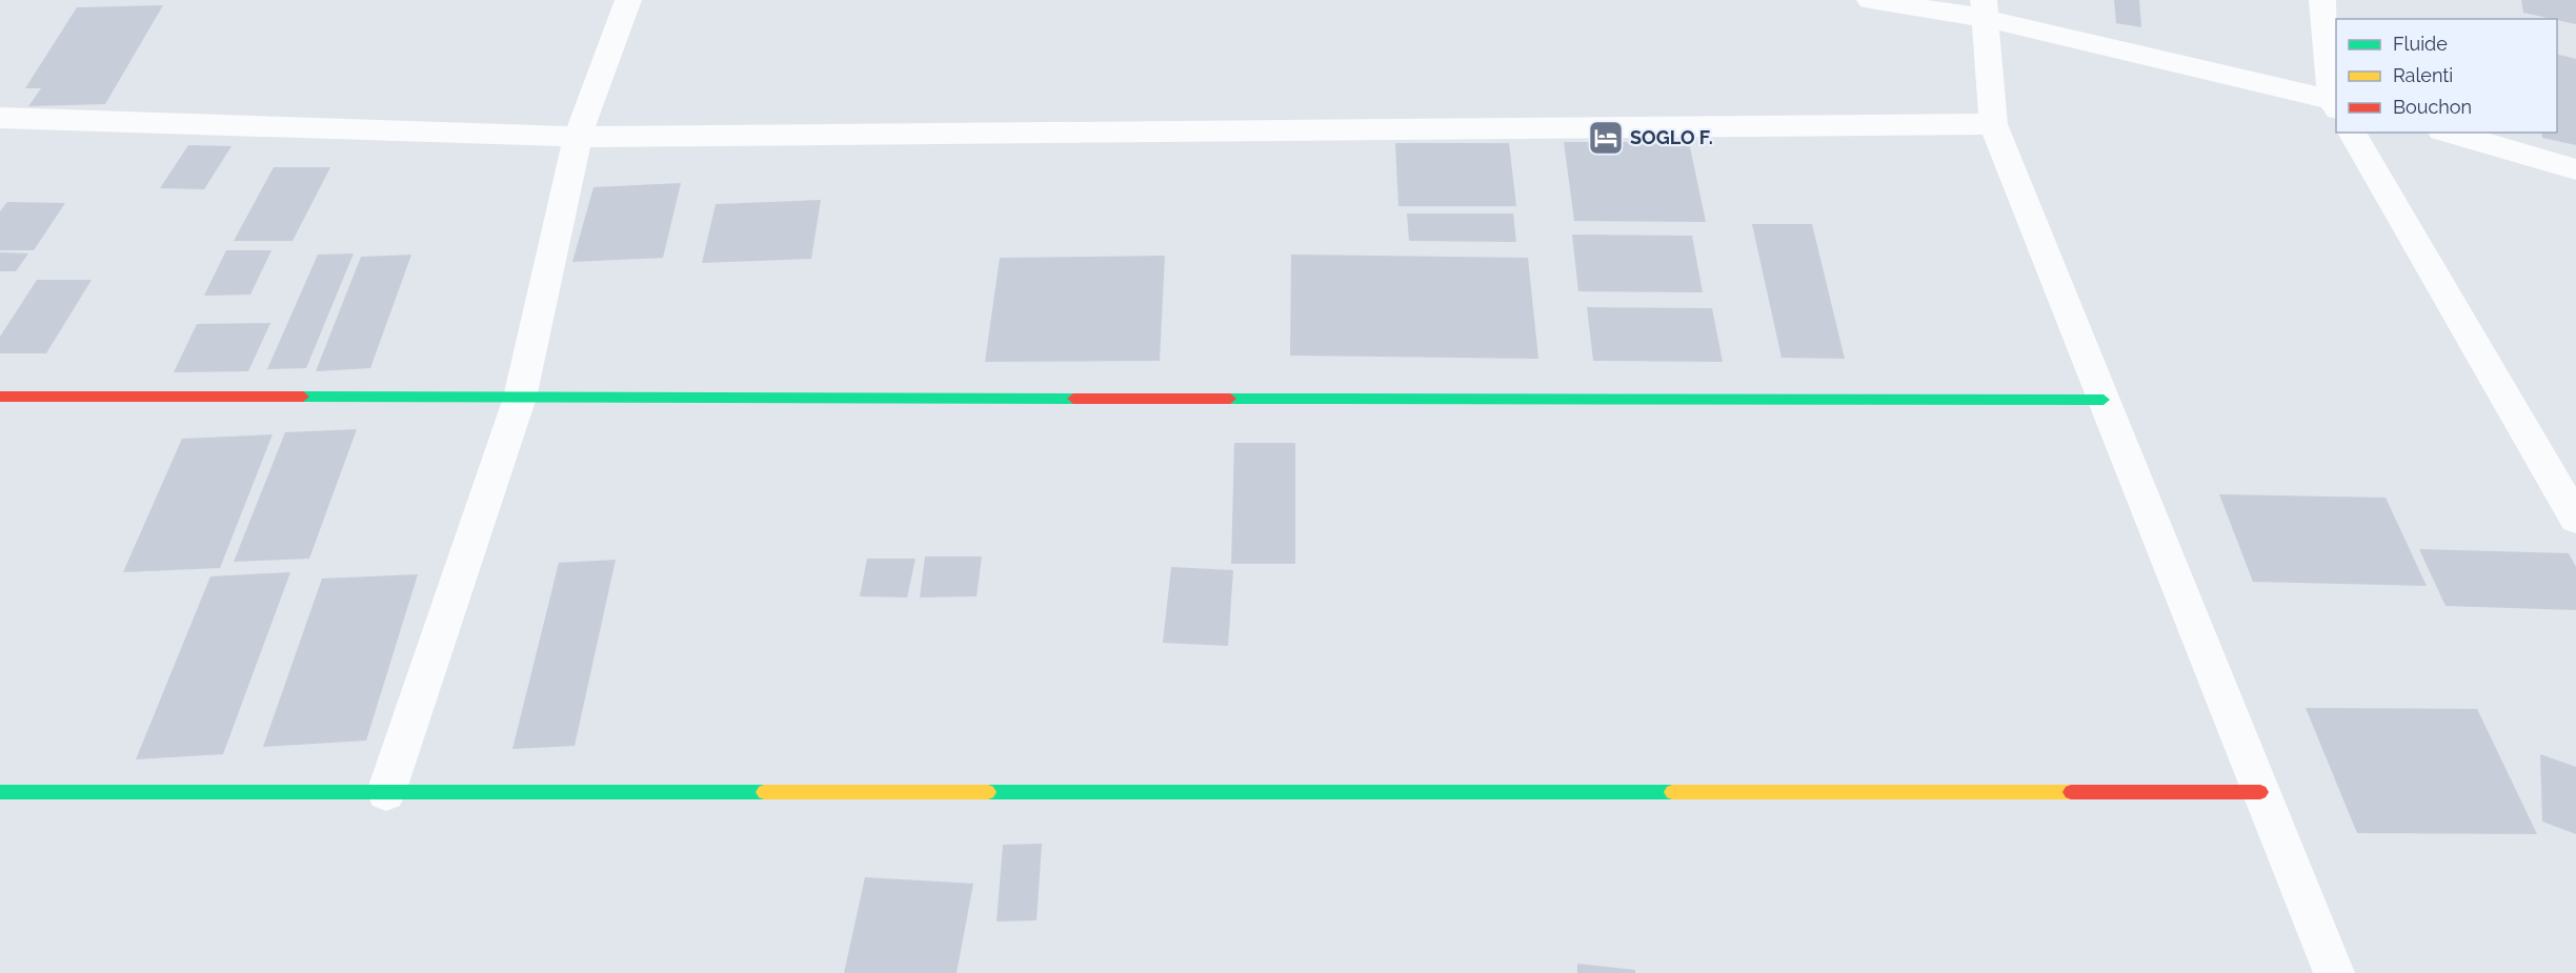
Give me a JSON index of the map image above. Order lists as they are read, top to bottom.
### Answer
{
  "places": {
    "hotel": ["SOGLO F."]
  },
  "legend": ["Fluide", "Ralenti", "Bouchon"]
}
